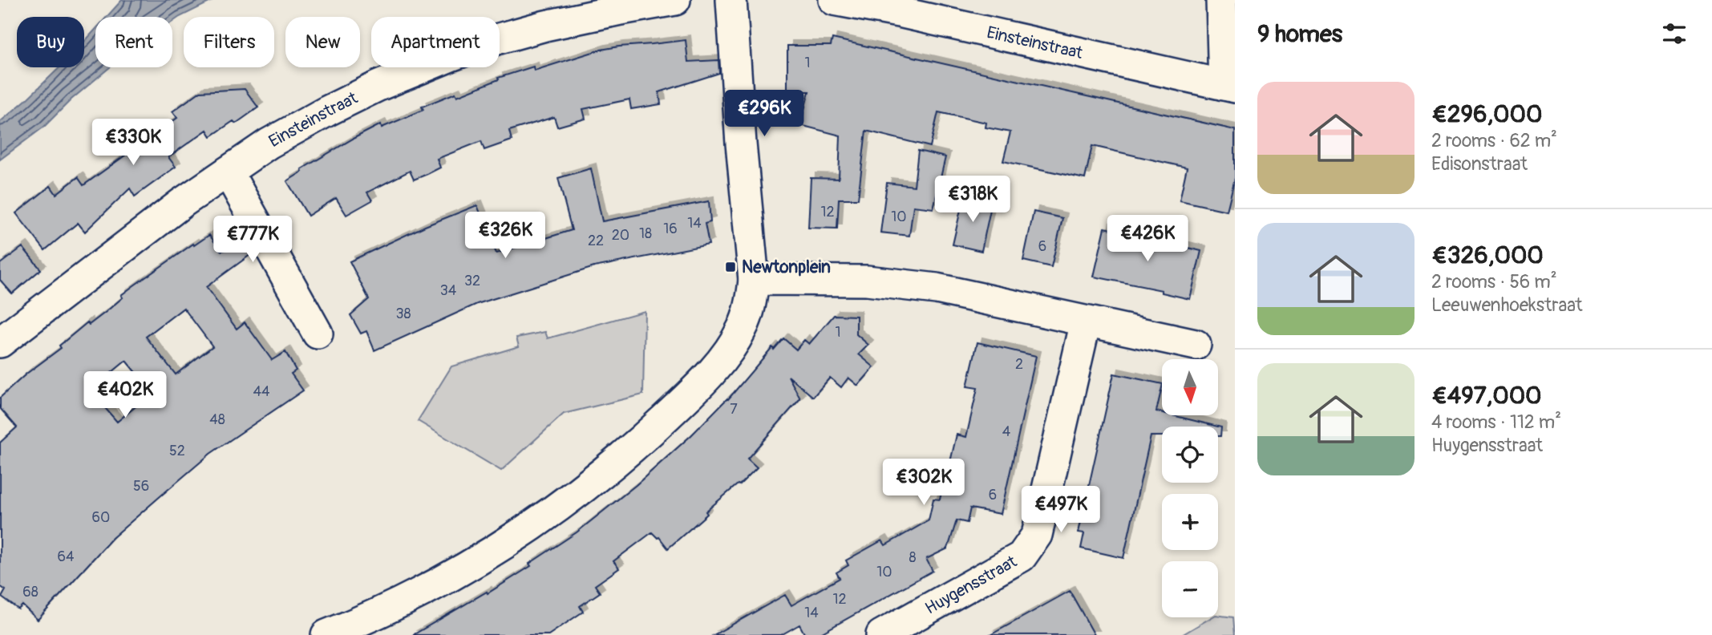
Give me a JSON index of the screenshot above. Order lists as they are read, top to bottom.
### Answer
{
  "streets": {
    "street": ["Einsteinstraat", "Huygensstraat"]
  },
  "places": {
    "transit": ["Newtonplein"]
  },
  "house_numbers": [
    "1",
    "12",
    "10",
    "14",
    "16",
    "18",
    "20",
    "22",
    "6",
    "32",
    "34",
    "38",
    "1",
    "2",
    "44",
    "7",
    "48",
    "4",
    "52",
    "56",
    "6",
    "60",
    "64",
    "8",
    "10",
    "68",
    "12",
    "14"
  ],
  "north": "bottom",
  "page": {
    "heading": "9 homes",
    "chip": [
      "Buy",
      "Rent",
      "Filters",
      "New",
      "Apartment"
    ],
    "list": [
      {
        "name": "€296,000",
        "note": "2 rooms · 62 m² · Edisonstraat"
      },
      {
        "name": "€326,000",
        "note": "2 rooms · 56 m² · Leeuwenhoekstraat"
      },
      {
        "name": "€497,000",
        "note": "4 rooms · 112 m² · Huygensstraat"
      }
    ],
    "price": [
      "€296K",
      "€330K",
      "€318K",
      "€326K",
      "€426K",
      "€777K",
      "€402K",
      "€302K",
      "€497K"
    ],
    "map_buttons": ["+", "−"]
  }
}
